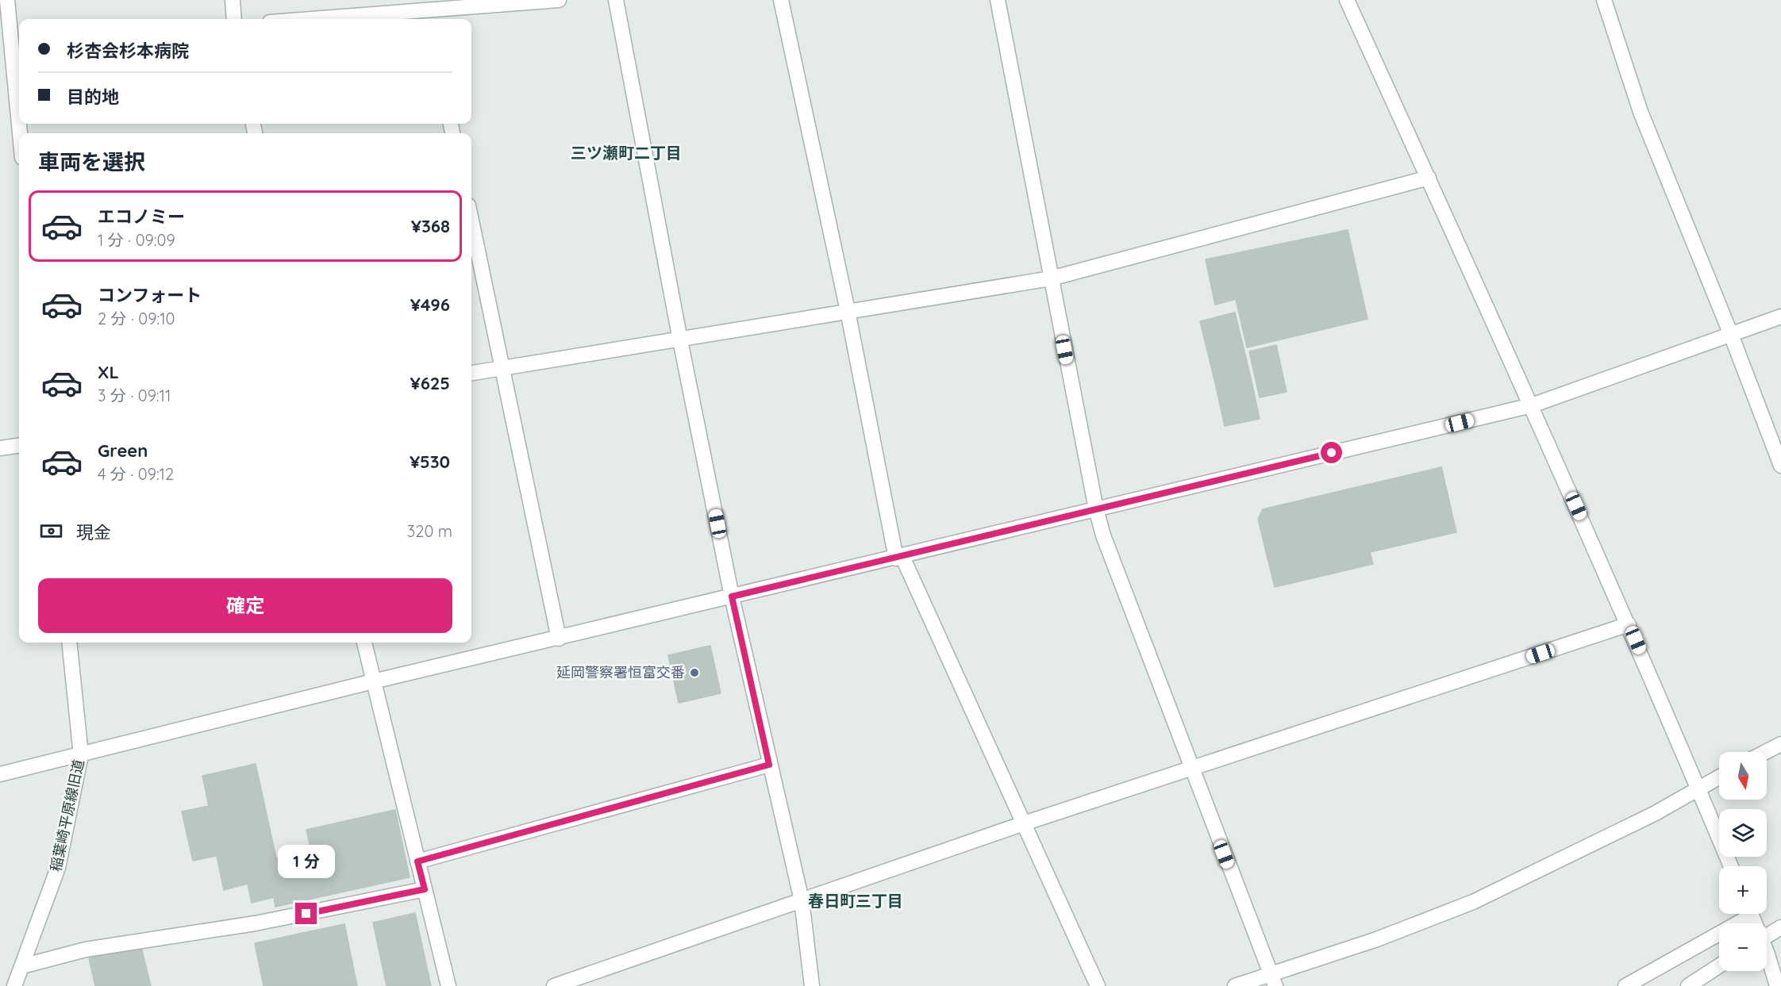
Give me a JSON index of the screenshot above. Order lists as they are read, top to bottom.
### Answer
{
  "streets": {
    "street": ["稲葉崎平原線旧道"]
  },
  "districts": ["三ツ瀬町二丁目", "春日町三丁目"],
  "places": ["延岡警察署恒富交番"],
  "north": "bottom",
  "page": {
    "banner": ["杉杏会杉本病院", "目的地"],
    "heading": "車両を選択",
    "list": [
      {
        "name": "エコノミー",
        "note": "1 分 · 09:09",
        "value": "¥368"
      },
      {
        "name": "コンフォート",
        "note": "2 分 · 09:10",
        "value": "¥496"
      },
      {
        "name": "XL",
        "note": "3 分 · 09:11",
        "value": "¥625"
      },
      {
        "name": "Green",
        "note": "4 分 · 09:12",
        "value": "¥530"
      }
    ],
    "pay": ["現金", "320 m"],
    "buttons": "確定",
    "map_buttons": ["+", "−"],
    "bubble": "1 分"
  }
}
